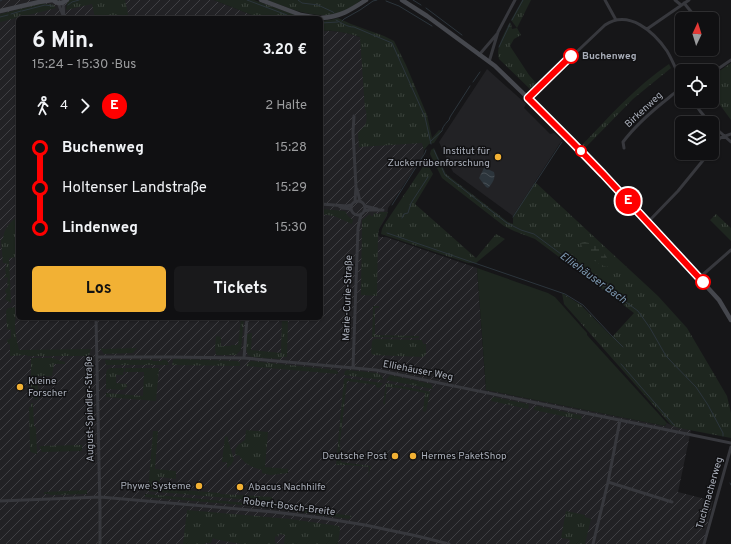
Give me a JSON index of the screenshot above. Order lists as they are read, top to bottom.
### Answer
{
  "streets": {
    "street": [
      "Birkenweg",
      "Marie-Curie-Straße",
      "Elliehäuser Weg",
      "August-Spindler-Straße",
      "Tuchmacherweg",
      "Robert-Bosch-Breite"
    ]
  },
  "crossings": [
    ["Marie-Curie-Straße", "Elliehäuser Weg"],
    ["Elliehäuser Weg", "August-Spindler-Straße"],
    ["August-Spindler-Straße", "Robert-Bosch-Breite"]
  ],
  "water": ["Elliehäuser Bach"],
  "places": [
    "Buchenweg",
    "Institut für Zuckerrübenforschung",
    "Kleine Forscher",
    "Deutsche Post",
    "Hermes PaketShop",
    "Phywe Systeme",
    "Abacus Nachhilfe"
  ],
  "lines": ["bus line E"],
  "north": "top",
  "page": {
    "on_map": "E",
    "heading": ["6 Min.", "15:24 – 15:30 · Bus", "3.20 €"],
    "legs": ["4", "E", "2 Halte"],
    "list": [
      {
        "name": "Buchenweg",
        "value": "15:28"
      },
      {
        "name": "Holtenser Landstraße",
        "value": "15:29"
      },
      {
        "name": "Lindenweg",
        "value": "15:30"
      }
    ],
    "buttons": ["Los", "Tickets"]
  }
}
